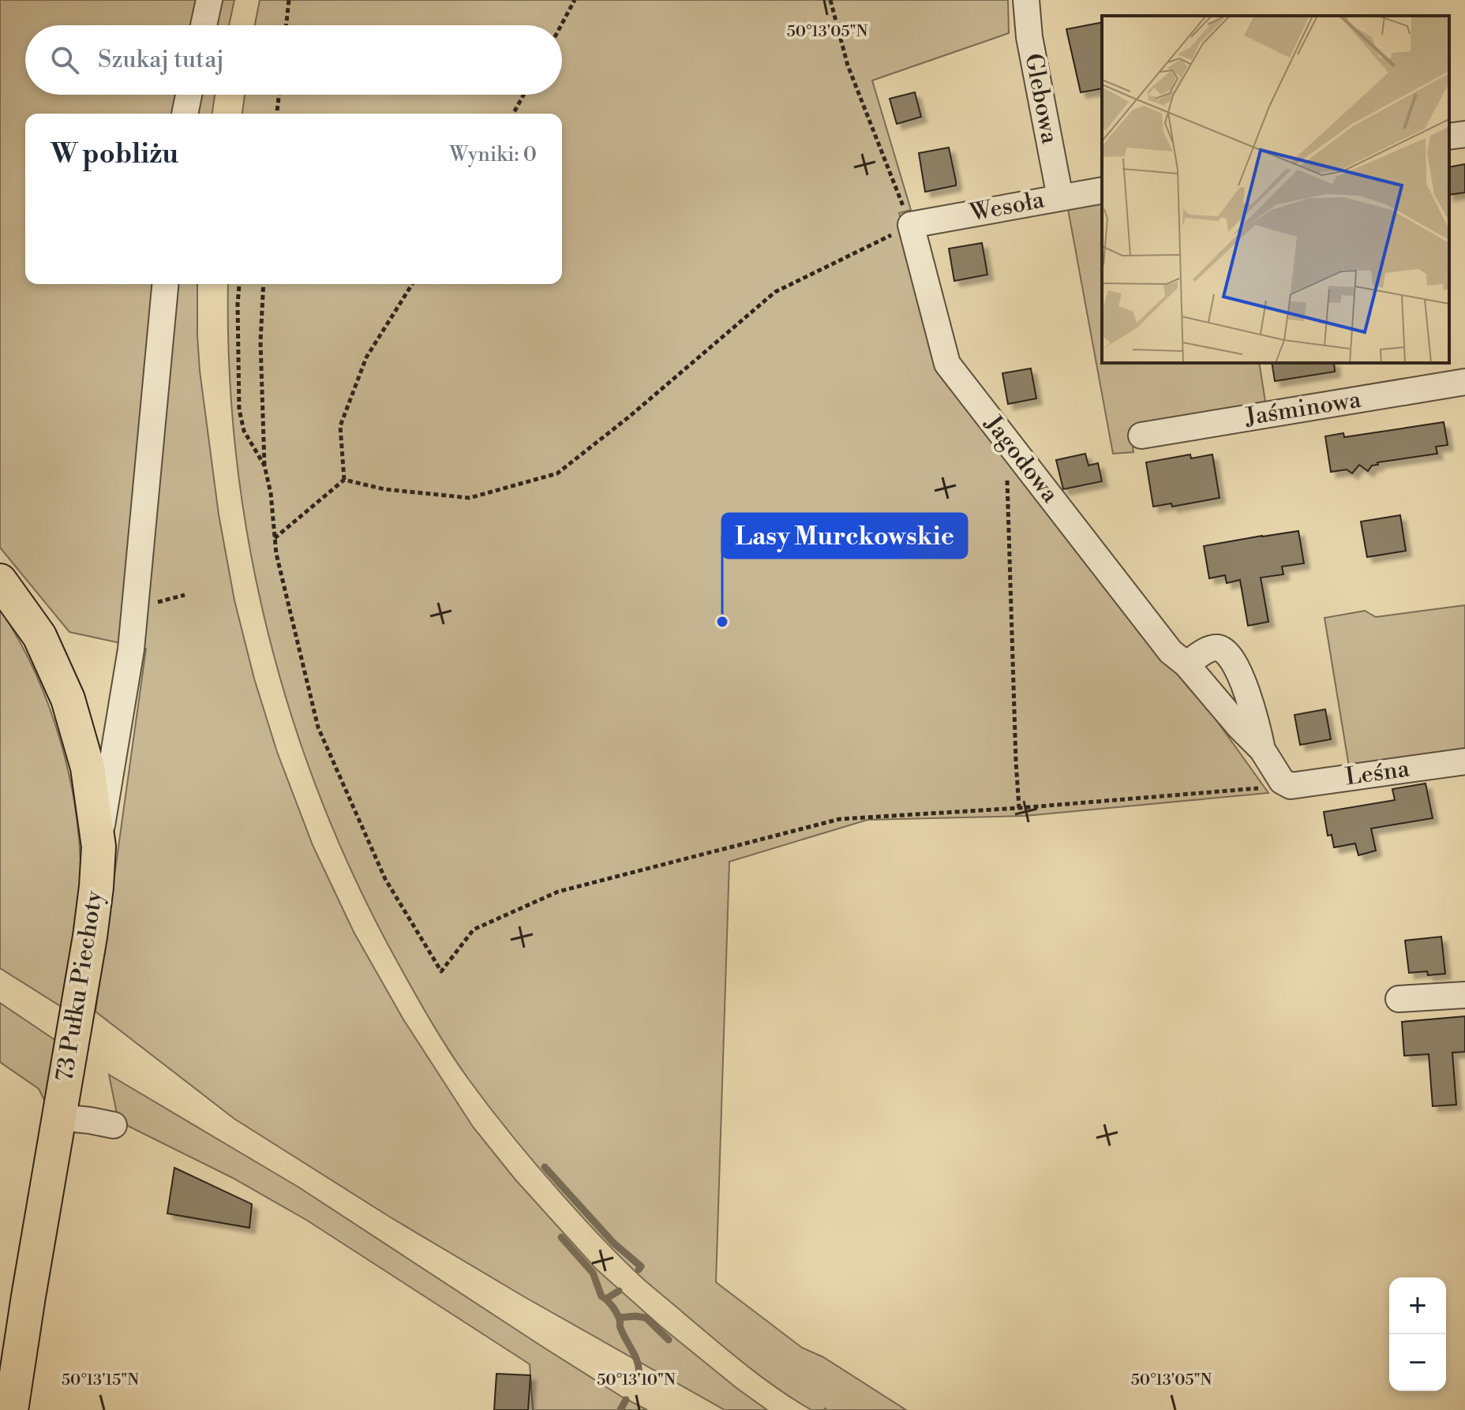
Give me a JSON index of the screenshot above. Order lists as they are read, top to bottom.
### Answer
{
  "streets": {
    "main road": ["73 Pułku Piechoty"],
    "street": [
      "Glebowa",
      "Wesoła",
      "Jaśminowa",
      "Jagodowa",
      "Leśna"
    ]
  },
  "crossings": [
    ["Glebowa", "Wesoła"],
    ["Wesoła", "Jagodowa"],
    ["Jagodowa", "Leśna"]
  ],
  "places": ["Lasy Murckowskie"],
  "page": {
    "search": "Szukaj tutaj",
    "heading": ["W pobliżu", "Wyniki: 0"],
    "map_buttons": ["+", "−"]
  },
  "coordinates": ["50°13'05\"N", "50°13'15\"N", "50°13'10\"N"]
}
